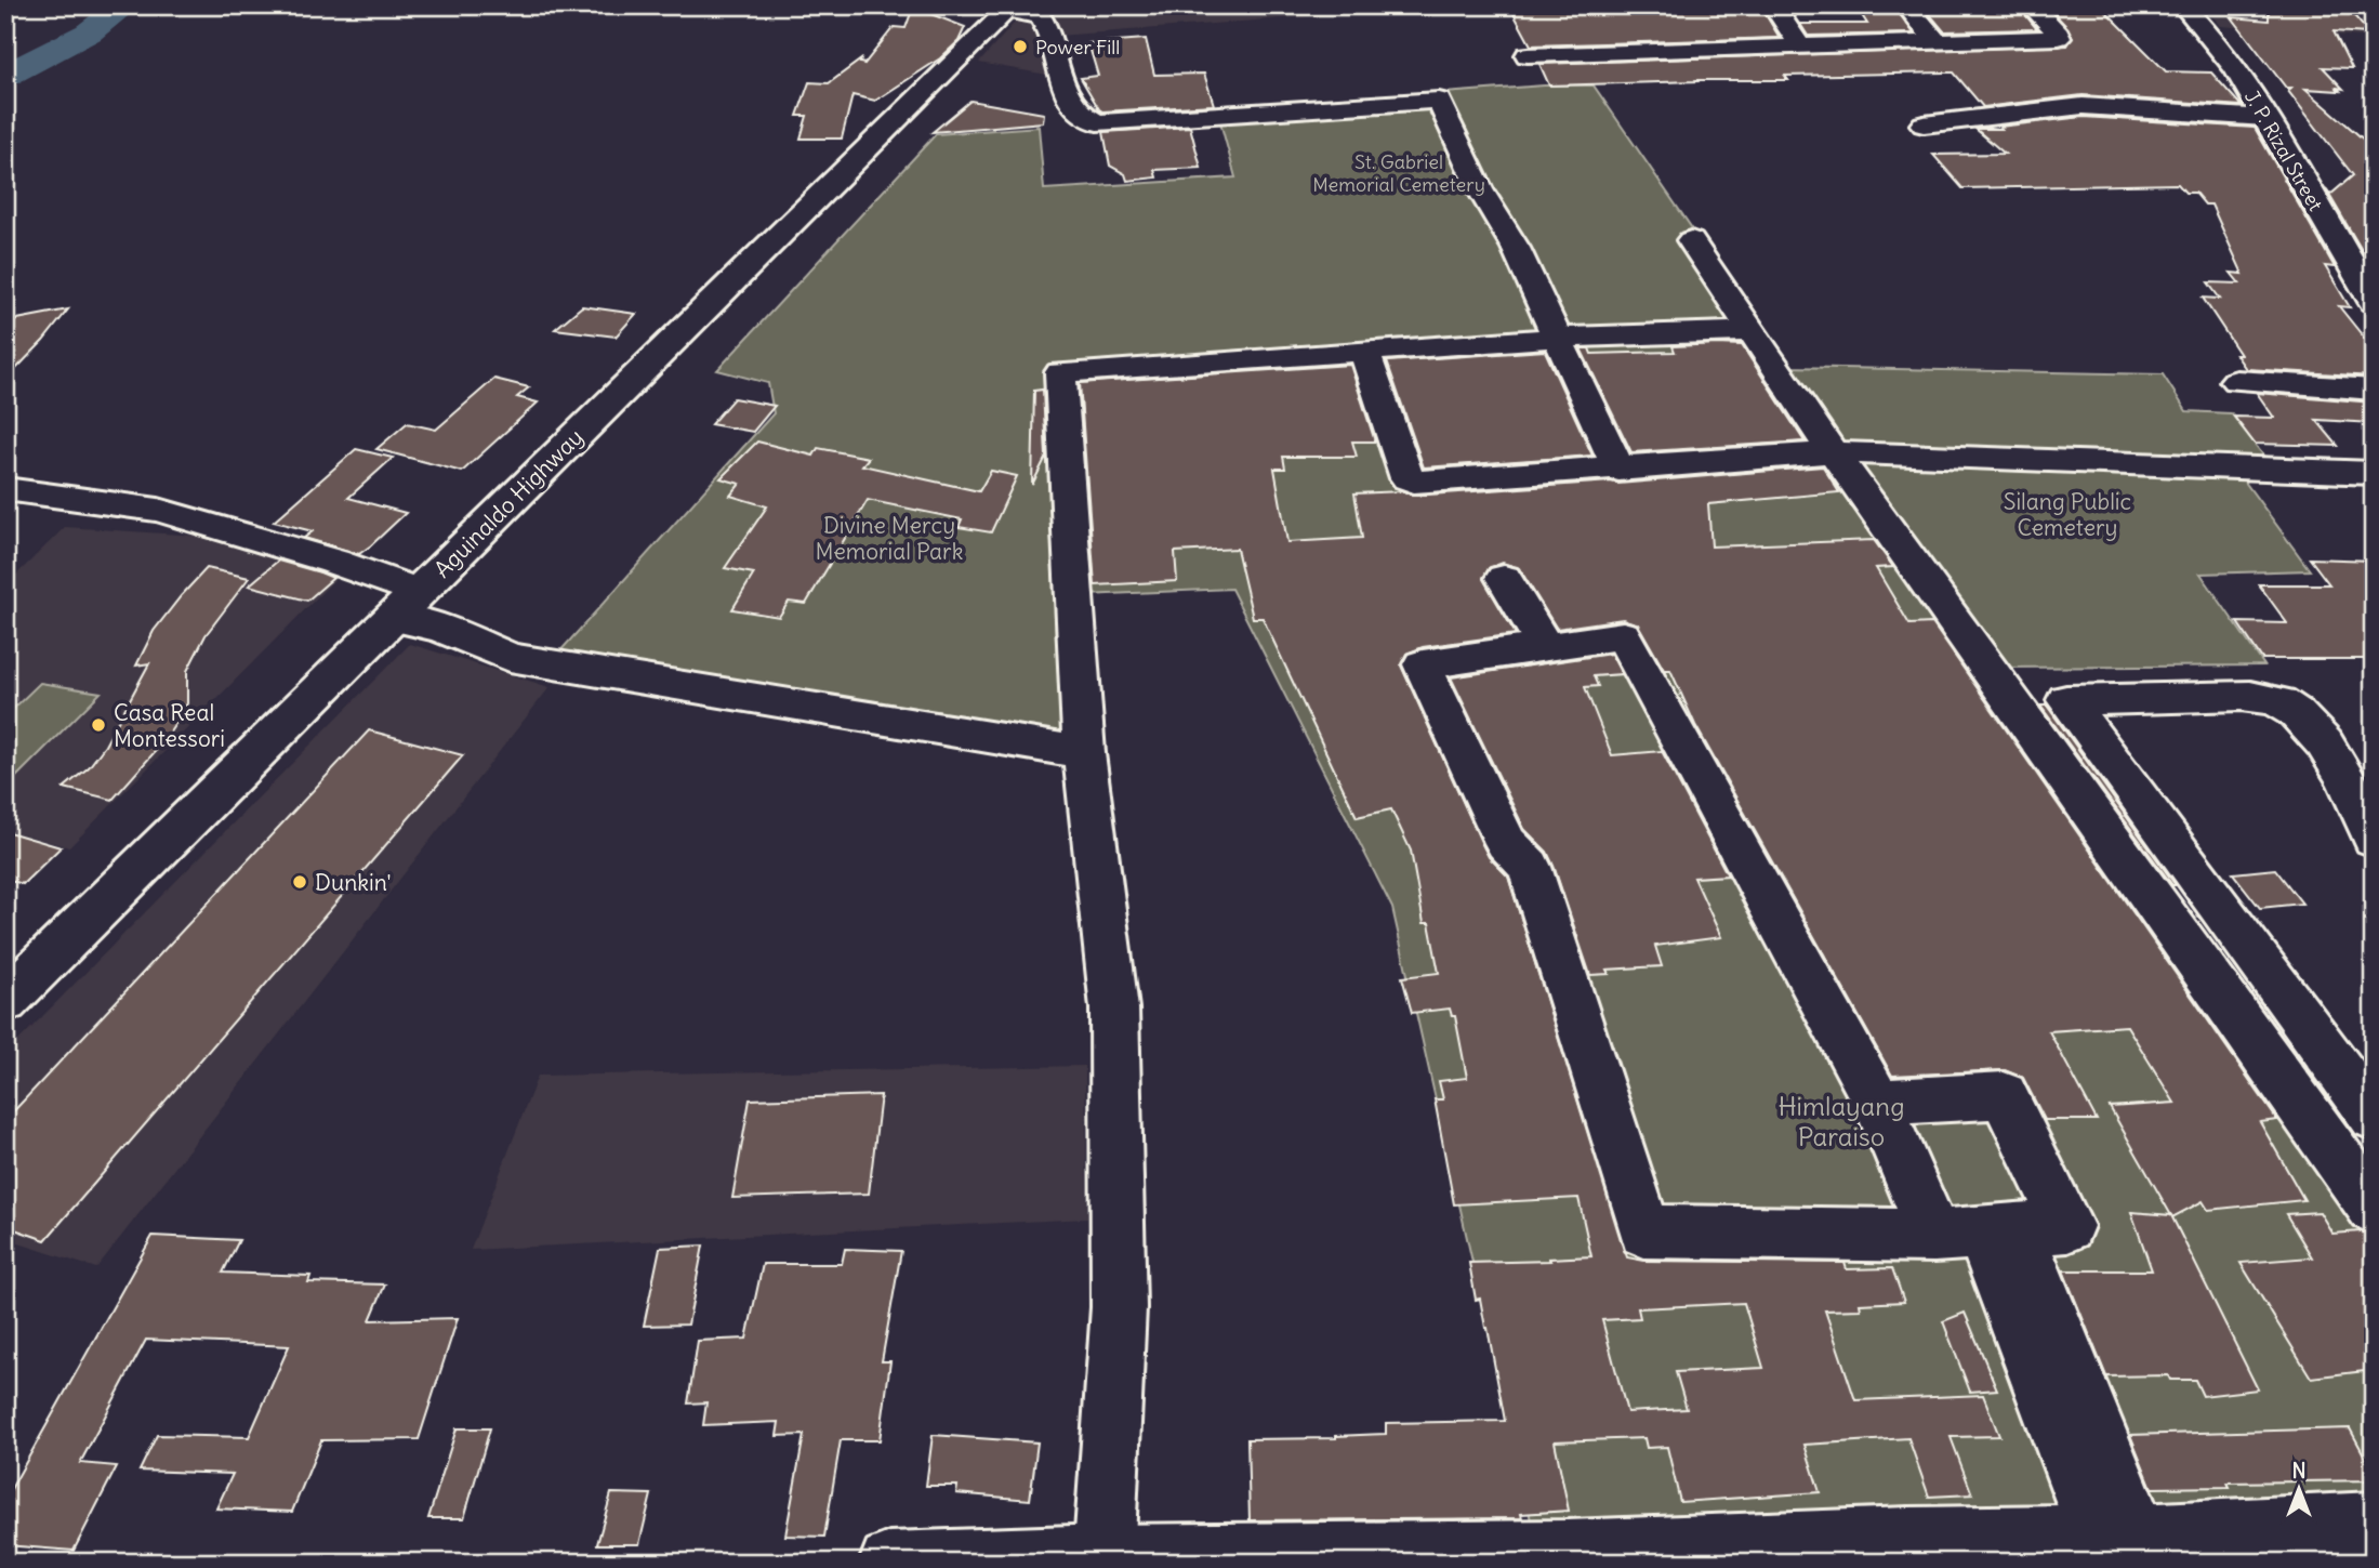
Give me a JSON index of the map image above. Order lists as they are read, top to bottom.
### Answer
{
  "streets": {
    "street": ["J. P. Rizal Street", "Aguinaldo Highway"]
  },
  "parks": [
    "St. Gabriel Memorial Cemetery",
    "Silang Public Cemetery",
    "Divine Mercy Memorial Park",
    "Himlayang Paraiso"
  ],
  "places": ["Power Fill", "Casa Real Montessori", "Dunkin'"],
  "north": "top"
}
